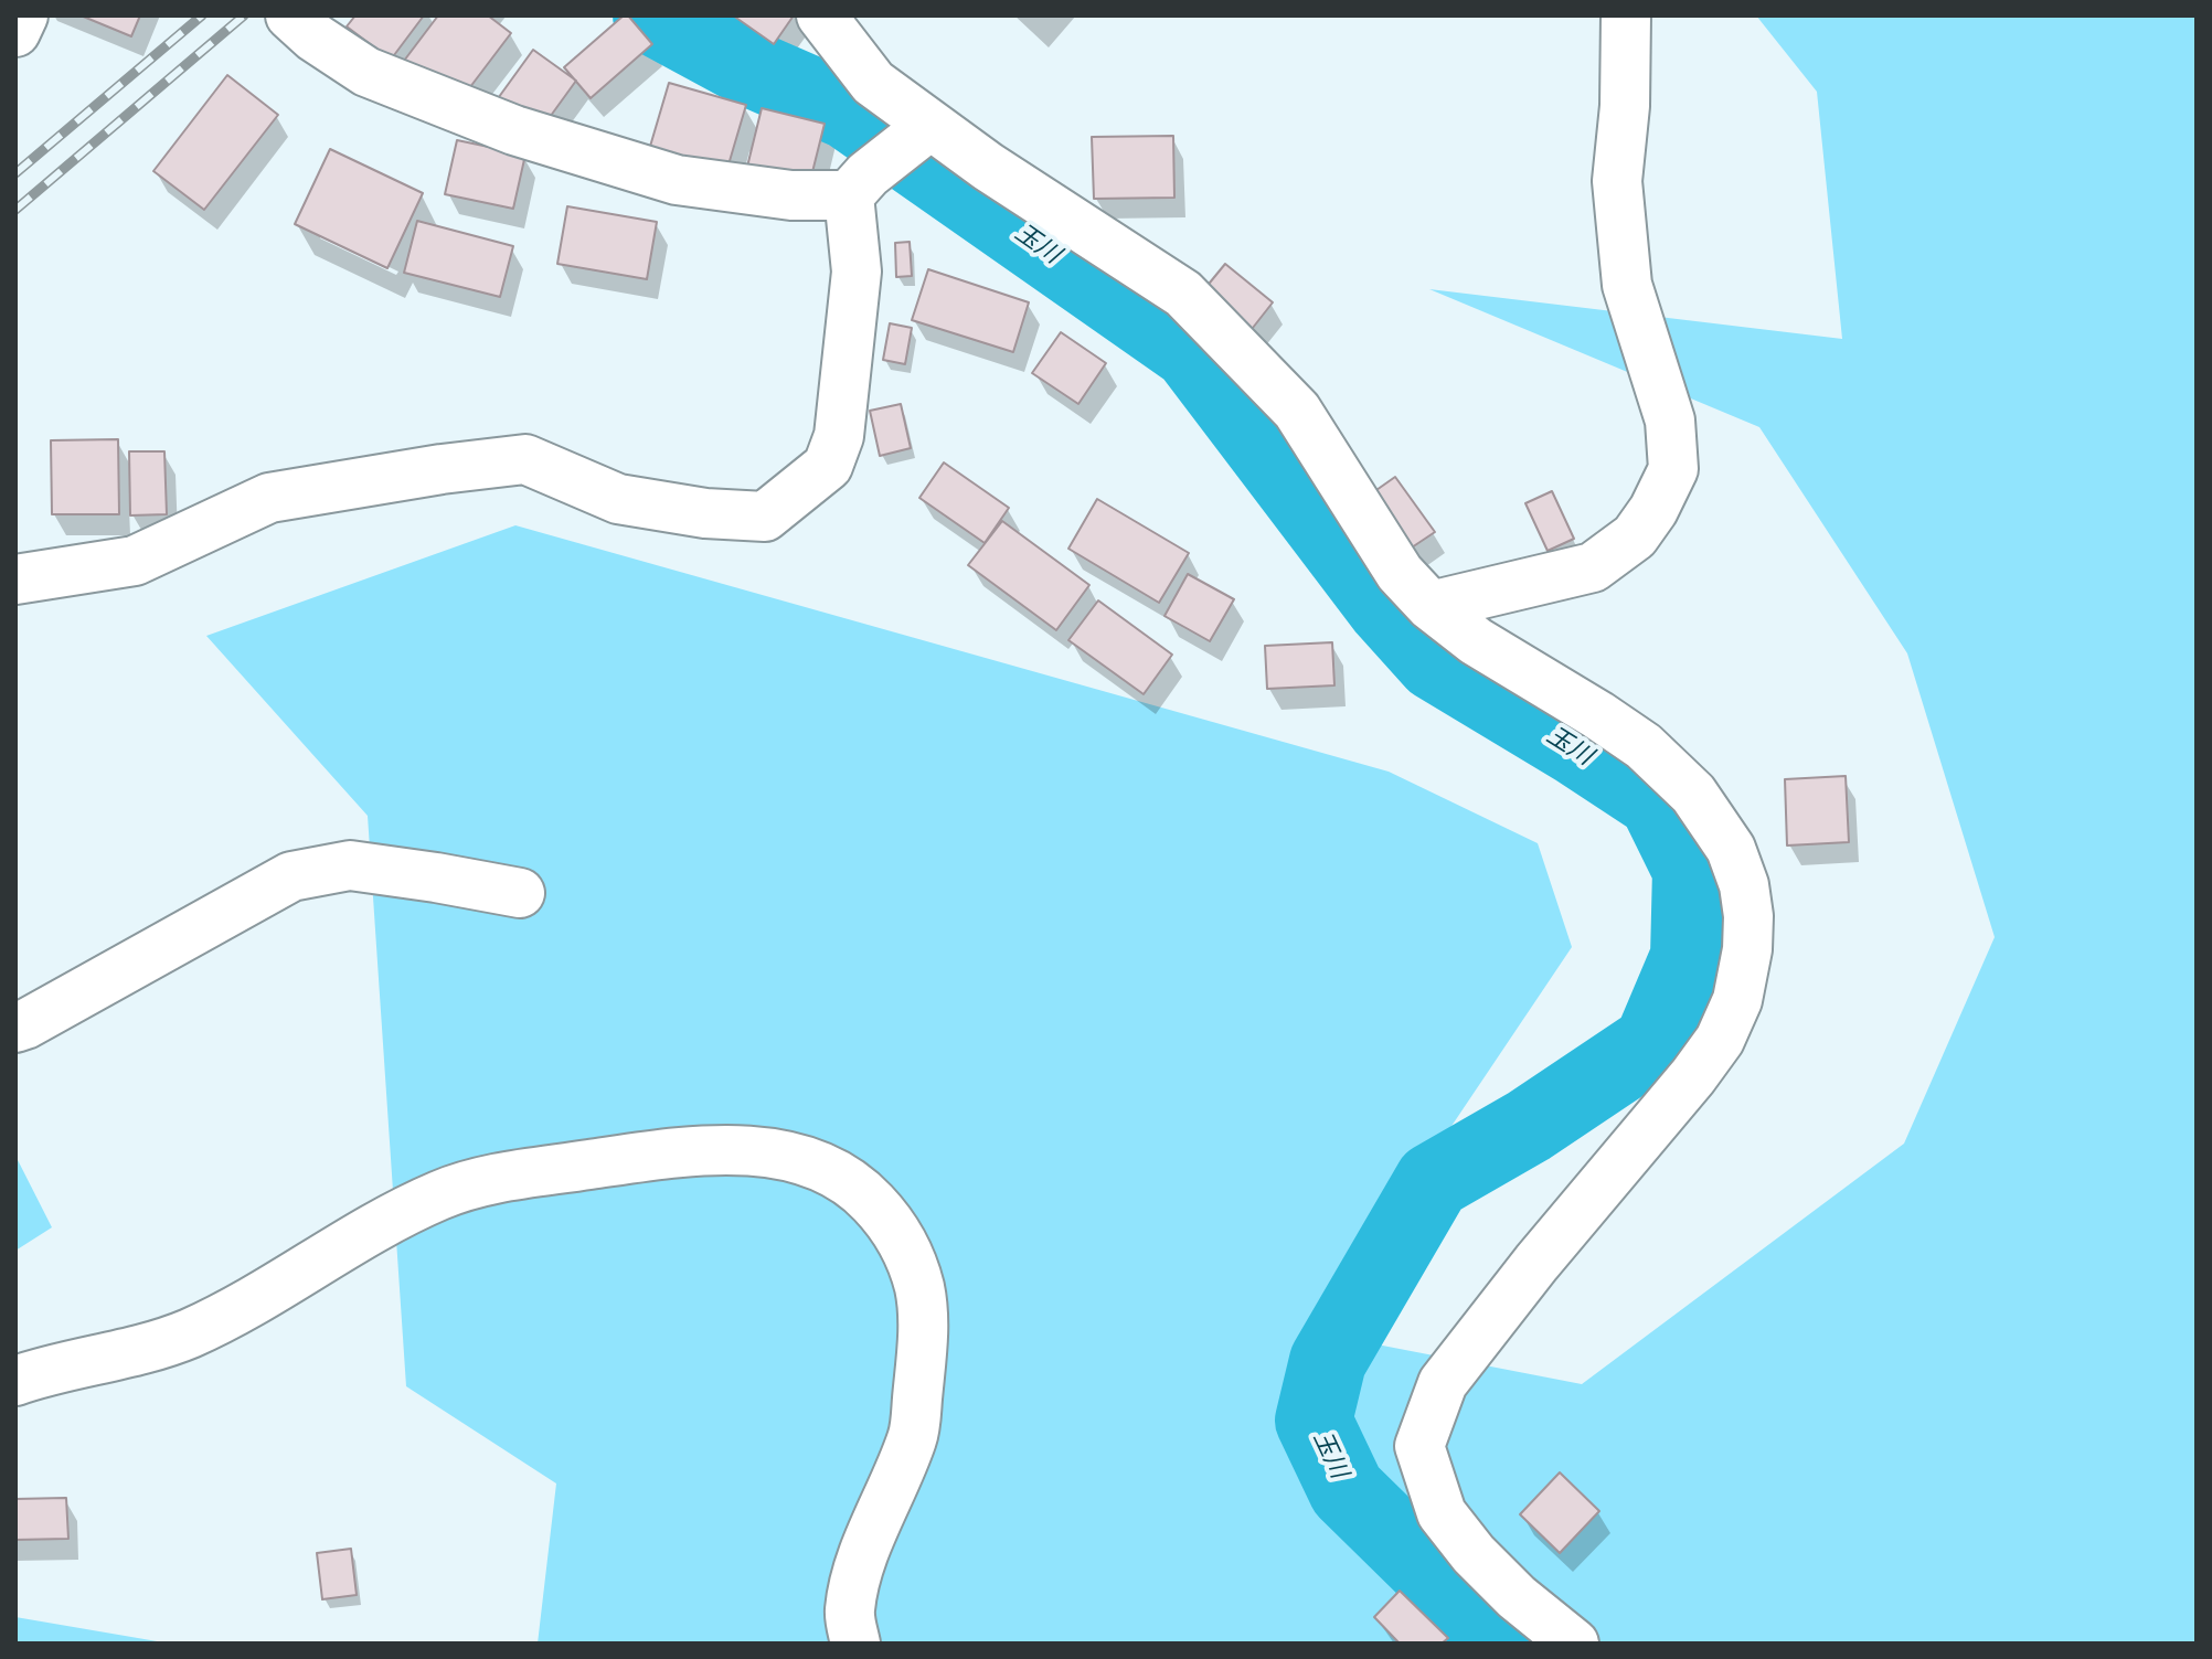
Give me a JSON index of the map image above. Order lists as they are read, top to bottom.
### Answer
{
  "water": ["玉川"]
}
